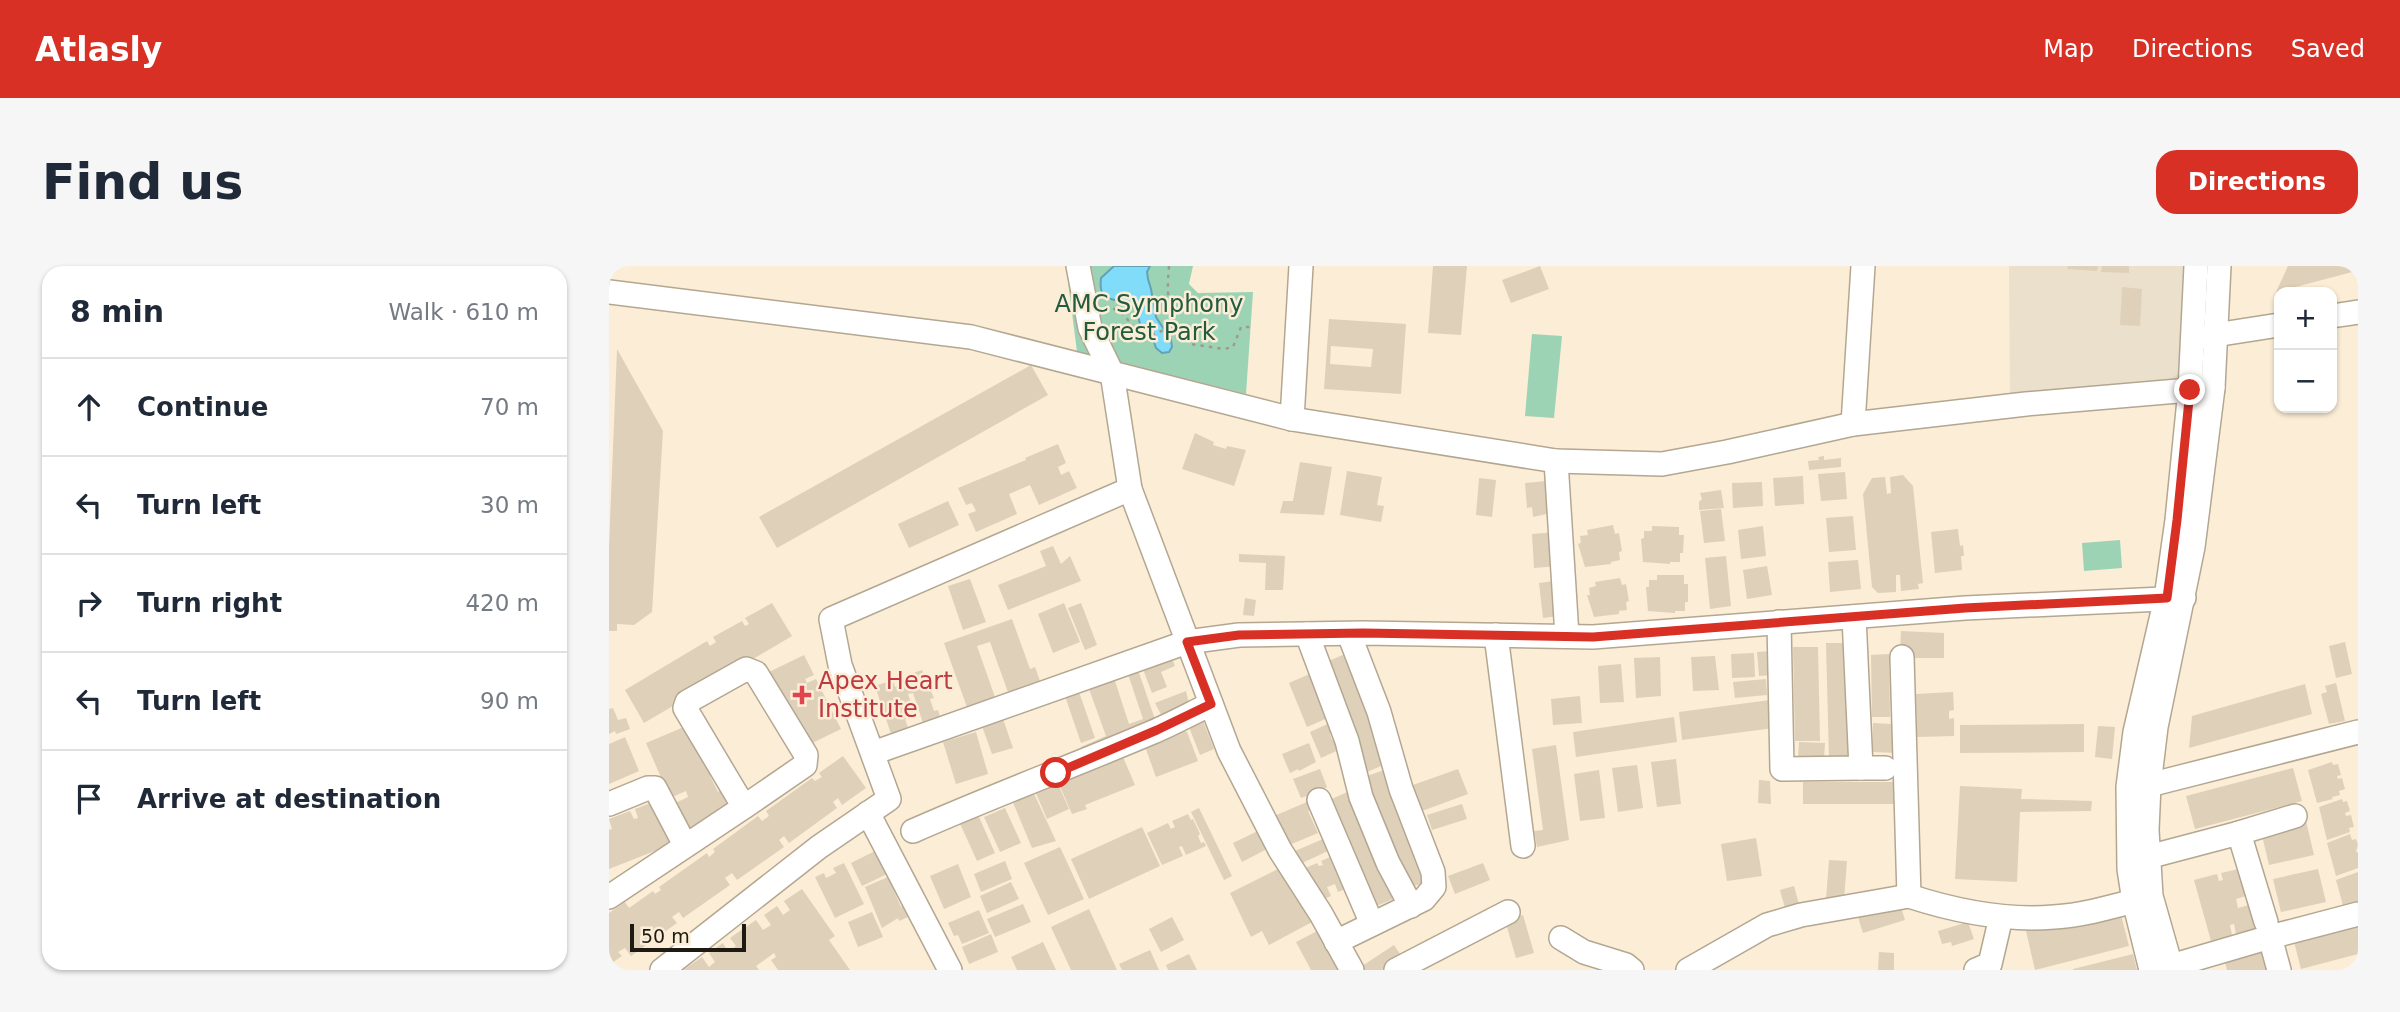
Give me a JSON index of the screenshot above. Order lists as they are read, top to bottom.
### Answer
{
  "parks": ["AMC Symphony Forest Park"],
  "places": {
    "health": ["Apex Heart Institute"]
  },
  "scale_bar": "50 m",
  "page": {
    "header": "Atlasly",
    "nav": ["Map", "Directions", "Saved"],
    "buttons": "Directions",
    "title": "Find us",
    "heading": ["8 min", "Walk · 610 m"],
    "map_buttons": ["+", "−"],
    "list": [
      ["Continue", "70 m"],
      ["Turn left", "30 m"],
      ["Turn right", "420 m"],
      ["Turn left", "90 m"],
      "Arrive at destination"
    ],
    "scale": "50 m"
  }
}
